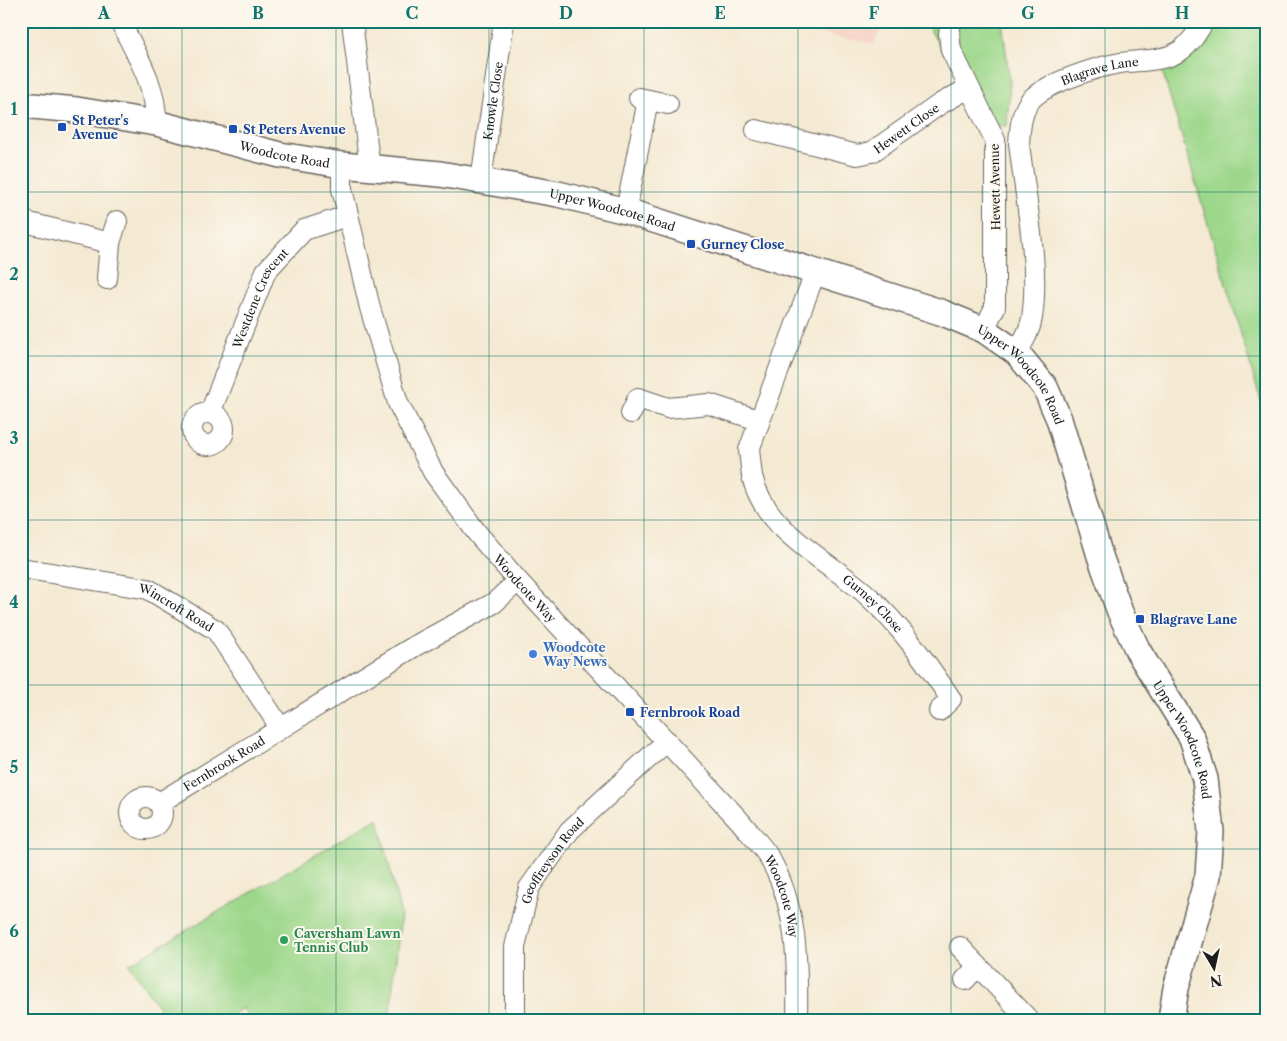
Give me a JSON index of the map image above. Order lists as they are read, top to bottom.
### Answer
{
  "streets": {
    "main road": ["Woodcote Road", "Upper Woodcote Road"],
    "street": [
      "Blagrave Lane",
      "Knowle Close",
      "Hewett Close",
      "Hewett Avenue",
      "Westdene Crescent",
      "Woodcote Way",
      "Gurney Close",
      "Wincroft Road",
      "Fernbrook Road",
      "Geoffreyson Road"
    ]
  },
  "crossings": [
    ["Blagrave Lane", "Upper Woodcote Road"],
    ["Knowle Close", "Upper Woodcote Road"],
    ["Hewett Close", "Hewett Avenue"],
    ["Woodcote Road", "Upper Woodcote Road"],
    ["Woodcote Road", "Woodcote Way"],
    ["Hewett Avenue", "Upper Woodcote Road"],
    ["Upper Woodcote Road", "Woodcote Way"],
    ["Upper Woodcote Road", "Gurney Close"],
    ["Westdene Crescent", "Woodcote Way"],
    ["Woodcote Way", "Fernbrook Road"],
    ["Woodcote Way", "Geoffreyson Road"],
    ["Wincroft Road", "Fernbrook Road"]
  ],
  "places": {
    "transit": [
      "St Peter's Avenue",
      "St Peters Avenue",
      "Gurney Close",
      "Blagrave Lane",
      "Fernbrook Road"
    ],
    "other": ["Woodcote Way News", "Caversham Lawn Tennis Club"]
  },
  "north": "bottom",
  "grid": {
    "columns": [
      "A",
      "B",
      "C",
      "D",
      "E",
      "F",
      "G",
      "H"
    ],
    "rows": [
      "1",
      "2",
      "3",
      "4",
      "5",
      "6"
    ]
  }
}
